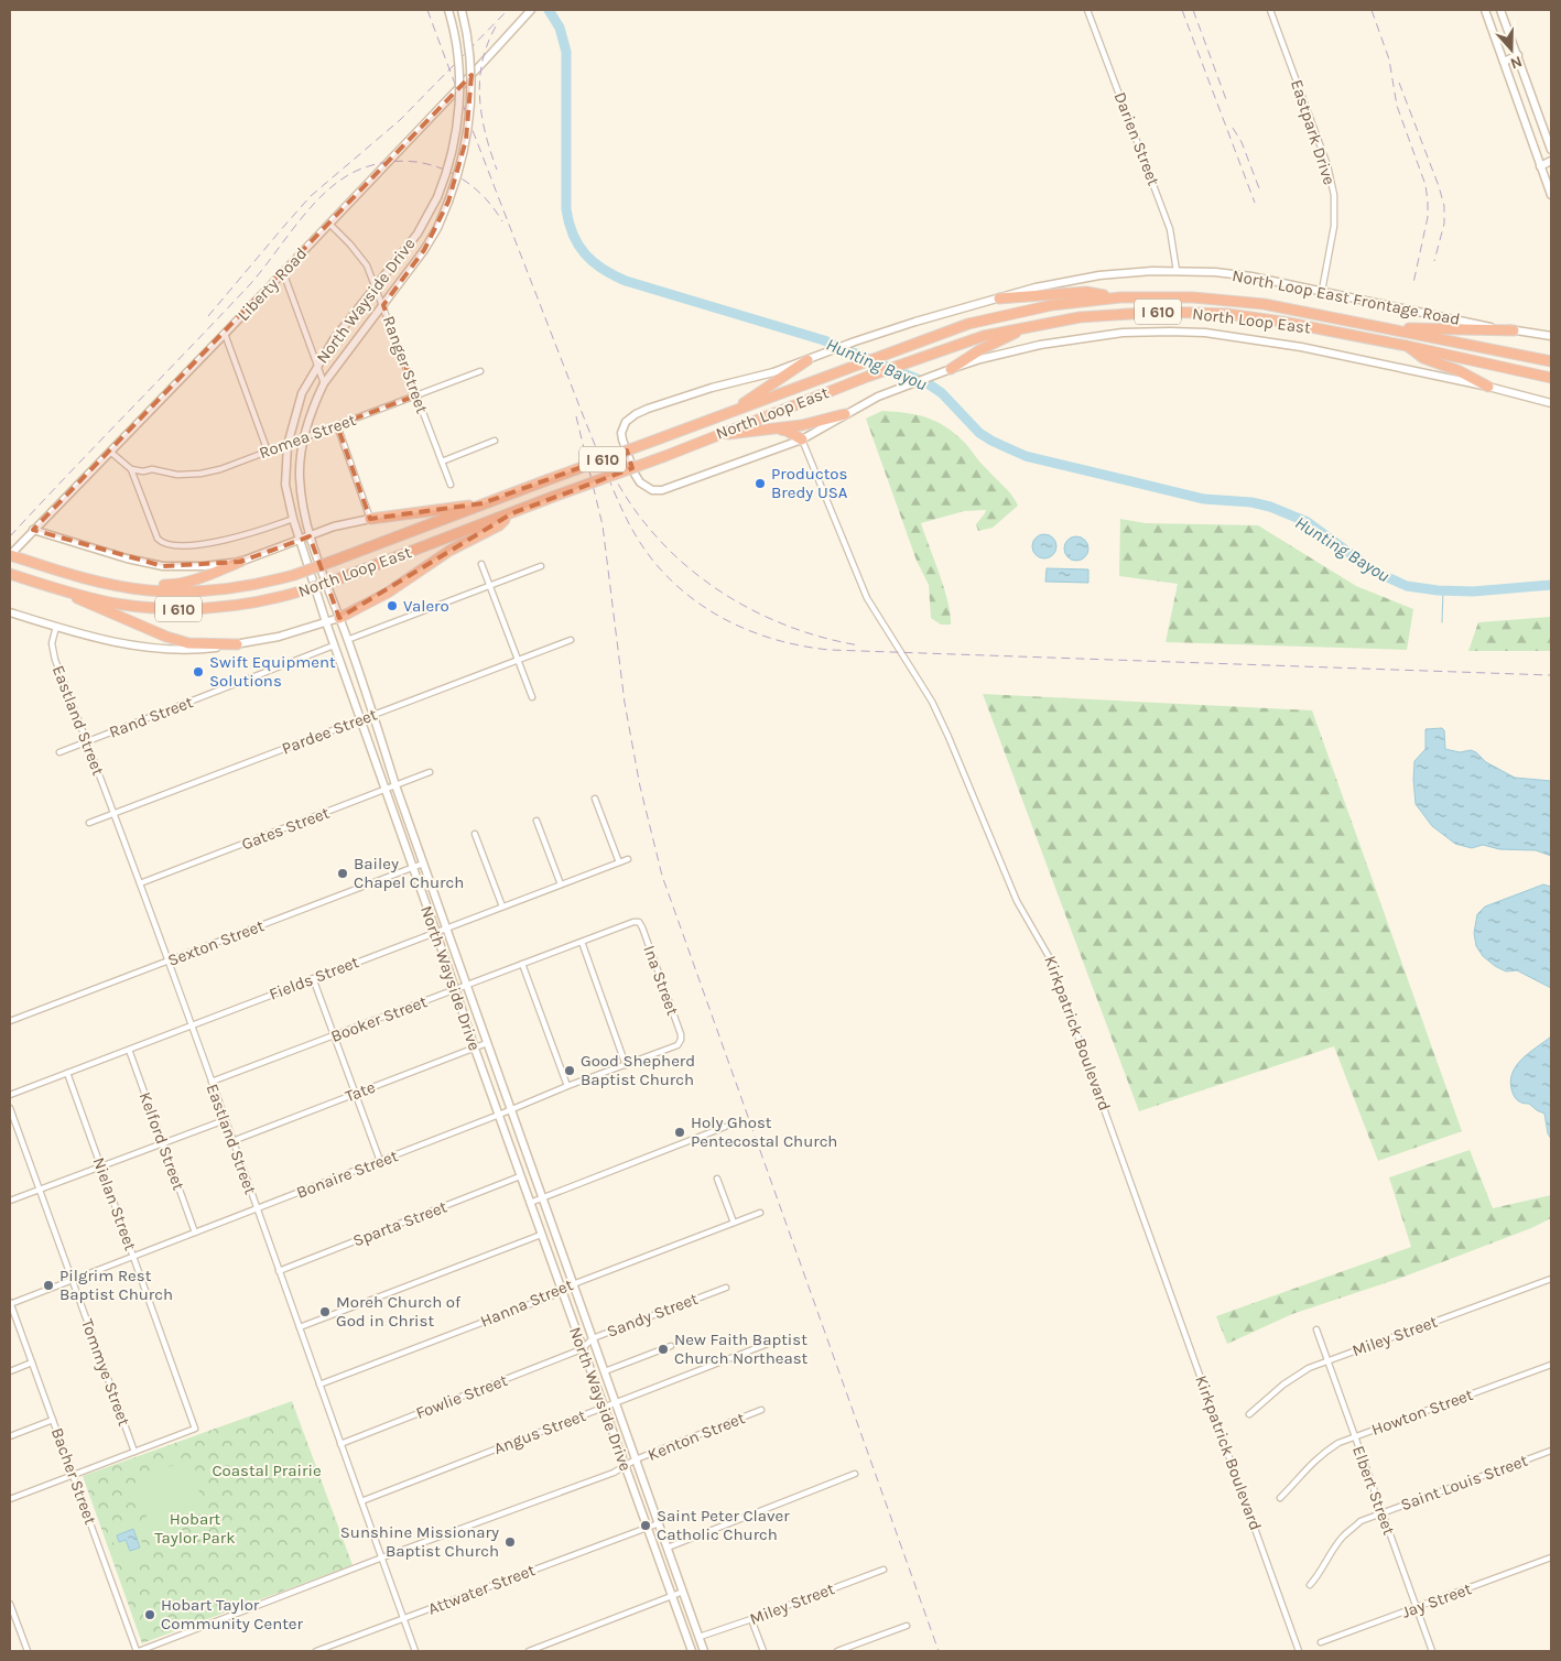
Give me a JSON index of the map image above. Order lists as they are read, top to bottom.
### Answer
{
  "streets": {
    "highway": ["I 610", "North Loop East"],
    "main road": ["Liberty Road", "North Loop East Frontage Road", "North Wayside Drive"],
    "street": [
      "Eastpark Drive",
      "Darien Street",
      "Ranger Street",
      "Romea Street",
      "Rand Street",
      "Eastland Street",
      "Pardee Street",
      "Gates Street",
      "Sexton Street",
      "Fields Street",
      "Ina Street",
      "Booker Street",
      "Kirkpatrick Boulevard",
      "Tate",
      "Kelford Street",
      "Bonaire Street",
      "Nielan Street",
      "Sparta Street",
      "Hanna Street",
      "Sandy Street",
      "Miley Street",
      "Tommye Street",
      "Fowlie Street",
      "Howton Street",
      "Angus Street",
      "Kenton Street",
      "Bacher Street",
      "Saint Louis Street",
      "Elbert Street",
      "Attwater Street",
      "Jay Street"
    ]
  },
  "crossings": [
    ["Eastpark Drive", "North Loop East Frontage Road"],
    ["Darien Street", "North Loop East Frontage Road"],
    ["Liberty Road", "North Loop East"],
    ["Liberty Road", "Ranger Street"],
    ["North Loop East Frontage Road", "Kirkpatrick Boulevard"],
    ["North Wayside Drive", "Ranger Street"],
    ["North Wayside Drive", "Romea Street"],
    ["North Wayside Drive", "Rand Street"],
    ["North Wayside Drive", "Pardee Street"],
    ["North Wayside Drive", "Gates Street"],
    ["North Wayside Drive", "Sexton Street"],
    ["North Wayside Drive", "Fields Street"],
    ["North Wayside Drive", "Booker Street"],
    ["North Wayside Drive", "Tate"],
    ["North Wayside Drive", "Bonaire Street"],
    ["North Wayside Drive", "Sparta Street"],
    ["North Wayside Drive", "Hanna Street"],
    ["North Wayside Drive", "Sandy Street"],
    ["North Wayside Drive", "Miley Street"],
    ["North Wayside Drive", "Fowlie Street"],
    ["North Wayside Drive", "Angus Street"],
    ["North Wayside Drive", "Kenton Street"],
    ["North Wayside Drive", "Attwater Street"],
    ["Ranger Street", "Romea Street"],
    ["Rand Street", "Eastland Street"],
    ["Eastland Street", "Pardee Street"],
    ["Eastland Street", "Gates Street"],
    ["Eastland Street", "Sexton Street"],
    ["Eastland Street", "Fields Street"],
    ["Eastland Street", "Booker Street"],
    ["Eastland Street", "Tate"],
    ["Eastland Street", "Bonaire Street"],
    ["Eastland Street", "Sparta Street"],
    ["Eastland Street", "Hanna Street"],
    ["Eastland Street", "Fowlie Street"],
    ["Eastland Street", "Angus Street"],
    ["Eastland Street", "Kenton Street"],
    ["Eastland Street", "Attwater Street"],
    ["Fields Street", "Kelford Street"],
    ["Fields Street", "Nielan Street"],
    ["Ina Street", "Booker Street"],
    ["Ina Street", "Bonaire Street"],
    ["Kelford Street", "Bonaire Street"],
    ["Bonaire Street", "Nielan Street"],
    ["Bonaire Street", "Tommye Street"],
    ["Bonaire Street", "Bacher Street"],
    ["Nielan Street", "Tommye Street"],
    ["Sandy Street", "Fowlie Street"],
    ["Miley Street", "Elbert Street"],
    ["Howton Street", "Elbert Street"],
    ["Kenton Street", "Bacher Street"],
    ["Saint Louis Street", "Elbert Street"],
    ["Elbert Street", "Jay Street"]
  ],
  "water": ["Hunting Bayou"],
  "parks": ["Coastal Prairie", "Hobart Taylor Park"],
  "places": [
    "Productos Bredy USA",
    "Valero",
    "Swift Equipment Solutions",
    "Bailey Chapel Church",
    "Good Shepherd Baptist Church",
    "Holy Ghost Pentecostal Church",
    "Pilgrim Rest Baptist Church",
    "Moreh Church of God in Christ",
    "New Faith Baptist Church Northeast",
    "Saint Peter Claver Catholic Church",
    "Sunshine Missionary Baptist Church",
    "Hobart Taylor Community Center"
  ],
  "north": "bottom"
}
